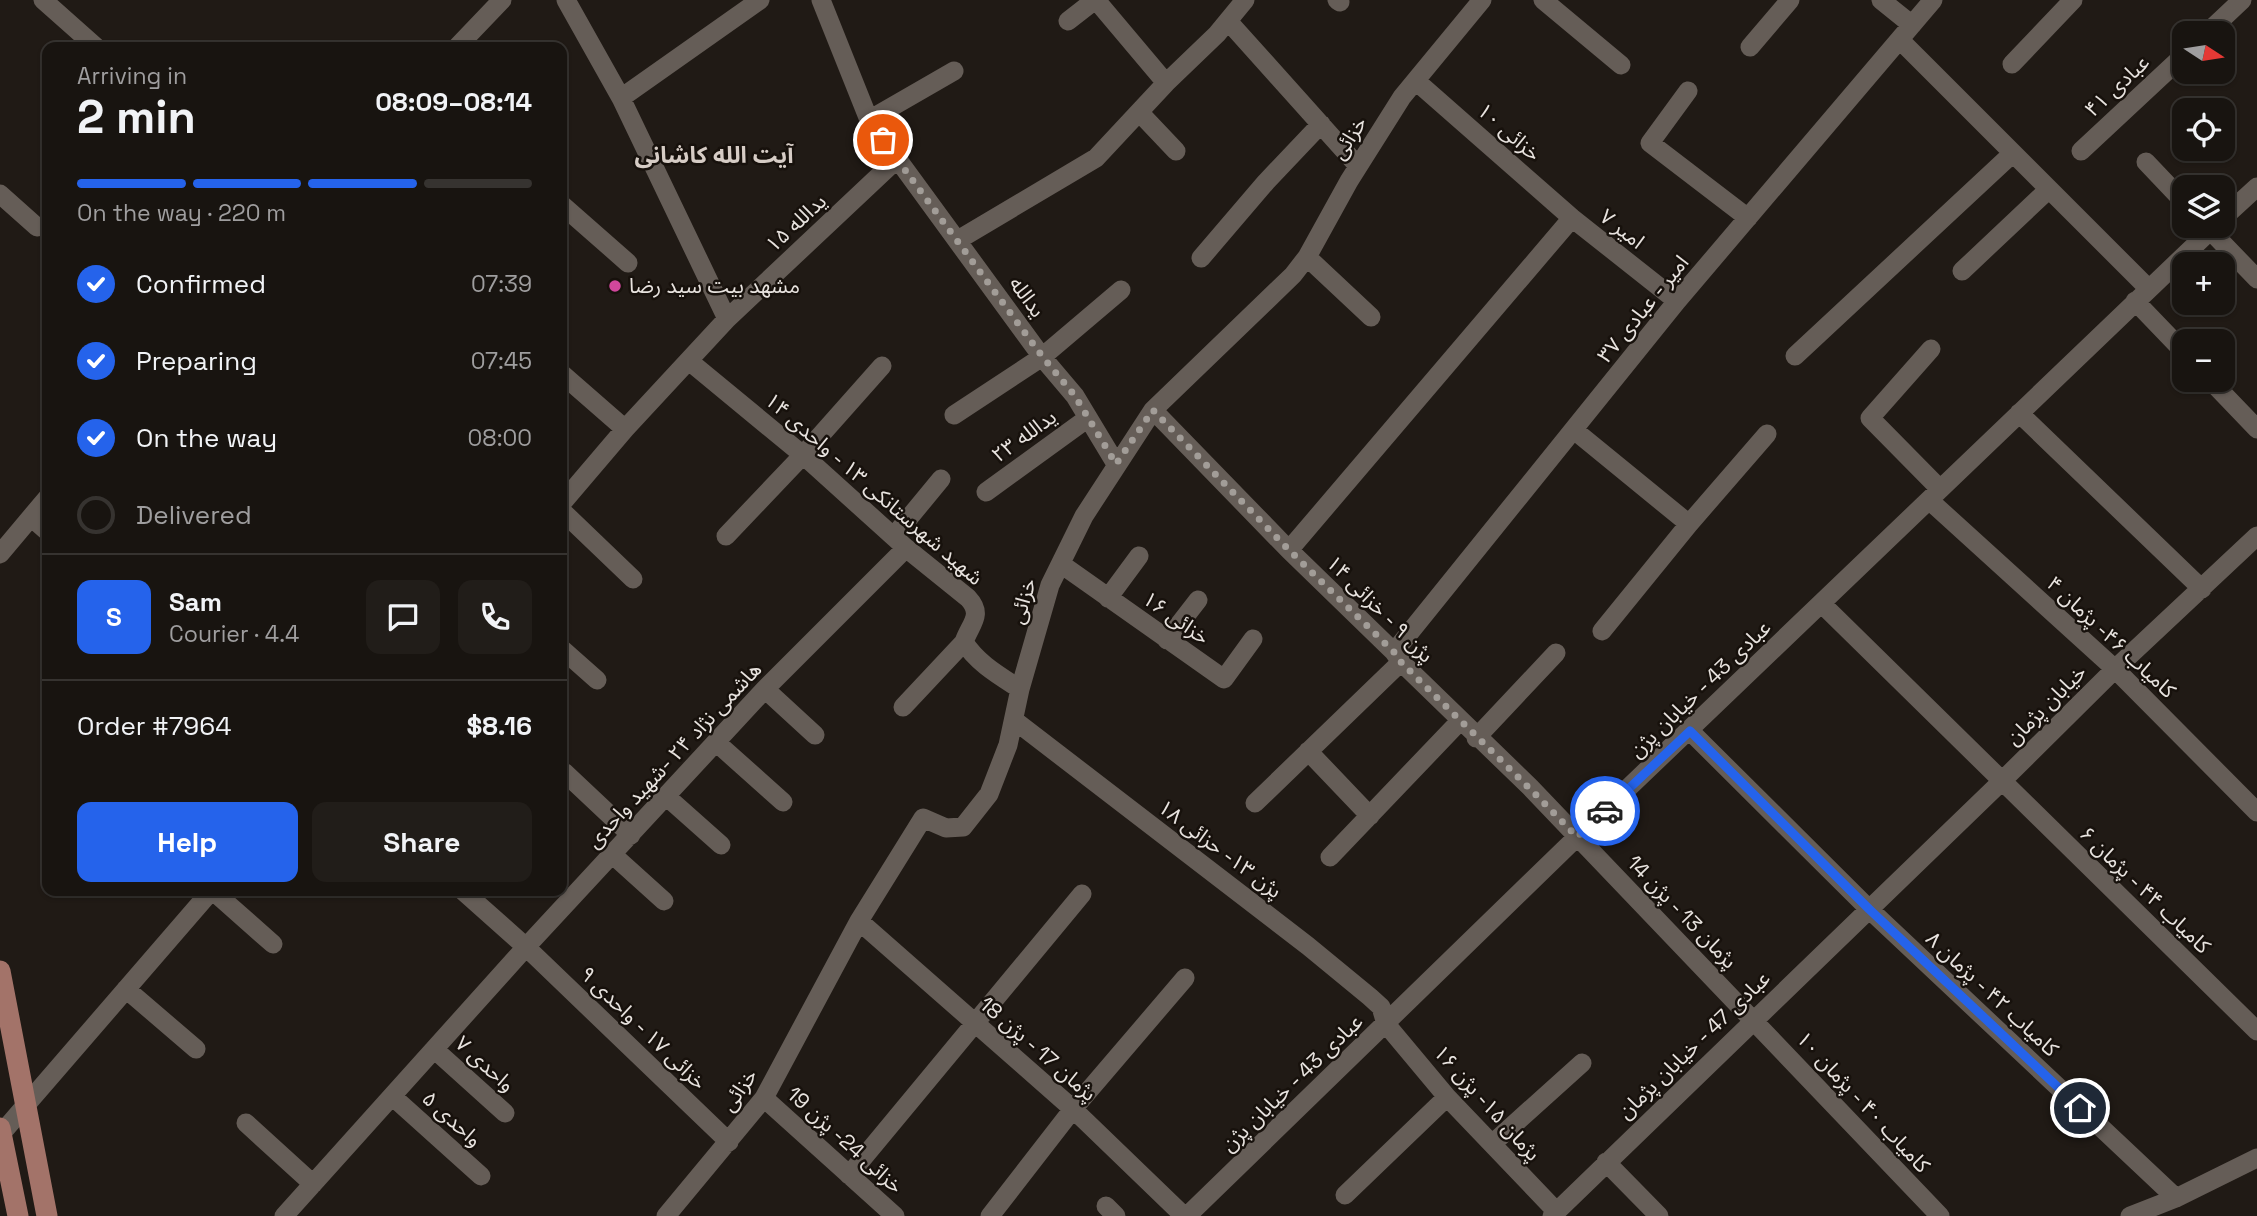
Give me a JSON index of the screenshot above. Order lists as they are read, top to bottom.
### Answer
{
  "streets": {
    "street": [
      "عبادی ۴۱",
      "خزائی ۱۰",
      "خزائی",
      "یدالله ۱۵",
      "امیر ۷",
      "یدالله",
      "امیر - عبادی ۳۷",
      "یدالله ۲۳",
      "شهید شهرستانکی ۱۳ - واحدی ۱۴",
      "پژن ۹ - خزائی ۱۴",
      "خزائی ۱۶",
      "کامیاب ۴۶- پژمان ۴",
      "عبادی 43 - خیابان پژن",
      "خیابان پژمان",
      "هاشمی نژاد ۲۴ -شهید واحدی",
      "پژن ۱۳- حزائی ۱۸",
      "کامیاب ۴۴ - پژمان ۶",
      "پژمان 13 - پژن 14",
      "کامیاب ۴۲ - پژمان ۸",
      "خزائی ۱۷ - واحدی ۹",
      "عبادی 47 - خیابان پژمان",
      "پژمان 17 - پژن 18",
      "واحدی ۷",
      "کامیاب ۴۰ - پژمان ۱۰",
      "پژمان ۱۵- پژن ۱۶",
      "واحدی ۵",
      "خزائی 24- پژن 19"
    ]
  },
  "crossings": [
    ["خزائی ۱۰", "خزائی"],
    ["خزائی ۱۰", "امیر ۷"],
    ["خزائی", "یدالله"],
    ["خزائی", "پژن ۹ - خزائی ۱۴"],
    ["خزائی", "خزائی ۱۶"],
    ["خزائی", "پژن ۱۳- حزائی ۱۸"],
    ["خزائی", "خزائی ۱۷ - واحدی ۹"],
    ["خزائی", "پژمان 17 - پژن 18"],
    ["خزائی", "خزائی 24- پژن 19"],
    ["یدالله ۱۵", "یدالله"],
    ["یدالله ۱۵", "شهید شهرستانکی ۱۳ - واحدی ۱۴"],
    ["امیر ۷", "امیر - عبادی ۳۷"],
    ["یدالله", "یدالله ۲۳"],
    ["امیر - عبادی ۳۷", "پژن ۹ - خزائی ۱۴"],
    ["شهید شهرستانکی ۱۳ - واحدی ۱۴", "هاشمی نژاد ۲۴ -شهید واحدی"],
    ["پژن ۹ - خزائی ۱۴", "عبادی 43 - خیابان پژن"],
    ["پژن ۹ - خزائی ۱۴", "پژمان 13 - پژن 14"],
    ["کامیاب ۴۶- پژمان ۴", "عبادی 43 - خیابان پژن"],
    ["کامیاب ۴۶- پژمان ۴", "خیابان پژمان"],
    ["عبادی 43 - خیابان پژن", "پژن ۱۳- حزائی ۱۸"],
    ["عبادی 43 - خیابان پژن", "کامیاب ۴۴ - پژمان ۶"],
    ["عبادی 43 - خیابان پژن", "پژمان 13 - پژن 14"],
    ["عبادی 43 - خیابان پژن", "کامیاب ۴۲ - پژمان ۸"],
    ["عبادی 43 - خیابان پژن", "پژمان 17 - پژن 18"],
    ["عبادی 43 - خیابان پژن", "پژمان ۱۵- پژن ۱۶"],
    ["خیابان پژمان", "کامیاب ۴۴ - پژمان ۶"],
    ["خیابان پژمان", "کامیاب ۴۲ - پژمان ۸"],
    ["خیابان پژمان", "عبادی 47 - خیابان پژمان"],
    ["هاشمی نژاد ۲۴ -شهید واحدی", "خزائی ۱۷ - واحدی ۹"],
    ["هاشمی نژاد ۲۴ -شهید واحدی", "واحدی ۷"],
    ["هاشمی نژاد ۲۴ -شهید واحدی", "واحدی ۵"],
    ["پژن ۱۳- حزائی ۱۸", "پژمان ۱۵- پژن ۱۶"],
    ["پژمان 13 - پژن 14", "عبادی 47 - خیابان پژمان"],
    ["پژمان 13 - پژن 14", "کامیاب ۴۰ - پژمان ۱۰"],
    ["کامیاب ۴۲ - پژمان ۸", "عبادی 47 - خیابان پژمان"],
    ["عبادی 47 - خیابان پژمان", "کامیاب ۴۰ - پژمان ۱۰"],
    ["عبادی 47 - خیابان پژمان", "پژمان ۱۵- پژن ۱۶"]
  ],
  "districts": ["آیت الله کاشانی"],
  "places": ["مشهد بيت سيد رضا"],
  "north": "right",
  "page": {
    "map_buttons": ["+", "−"],
    "heading": ["2 min", "Arriving in", "08:09–08:14"],
    "panel": [
      "Sam",
      "Courier · 4.4",
      "Order #7964",
      "$8.16"
    ],
    "bar": "On the way · 220 m",
    "list": [
      ["Confirmed", "07:39"],
      ["Preparing", "07:45"],
      ["On the way", "08:00"],
      "Delivered"
    ],
    "round": "S",
    "buttons": ["Help", "Share"]
  }
}
